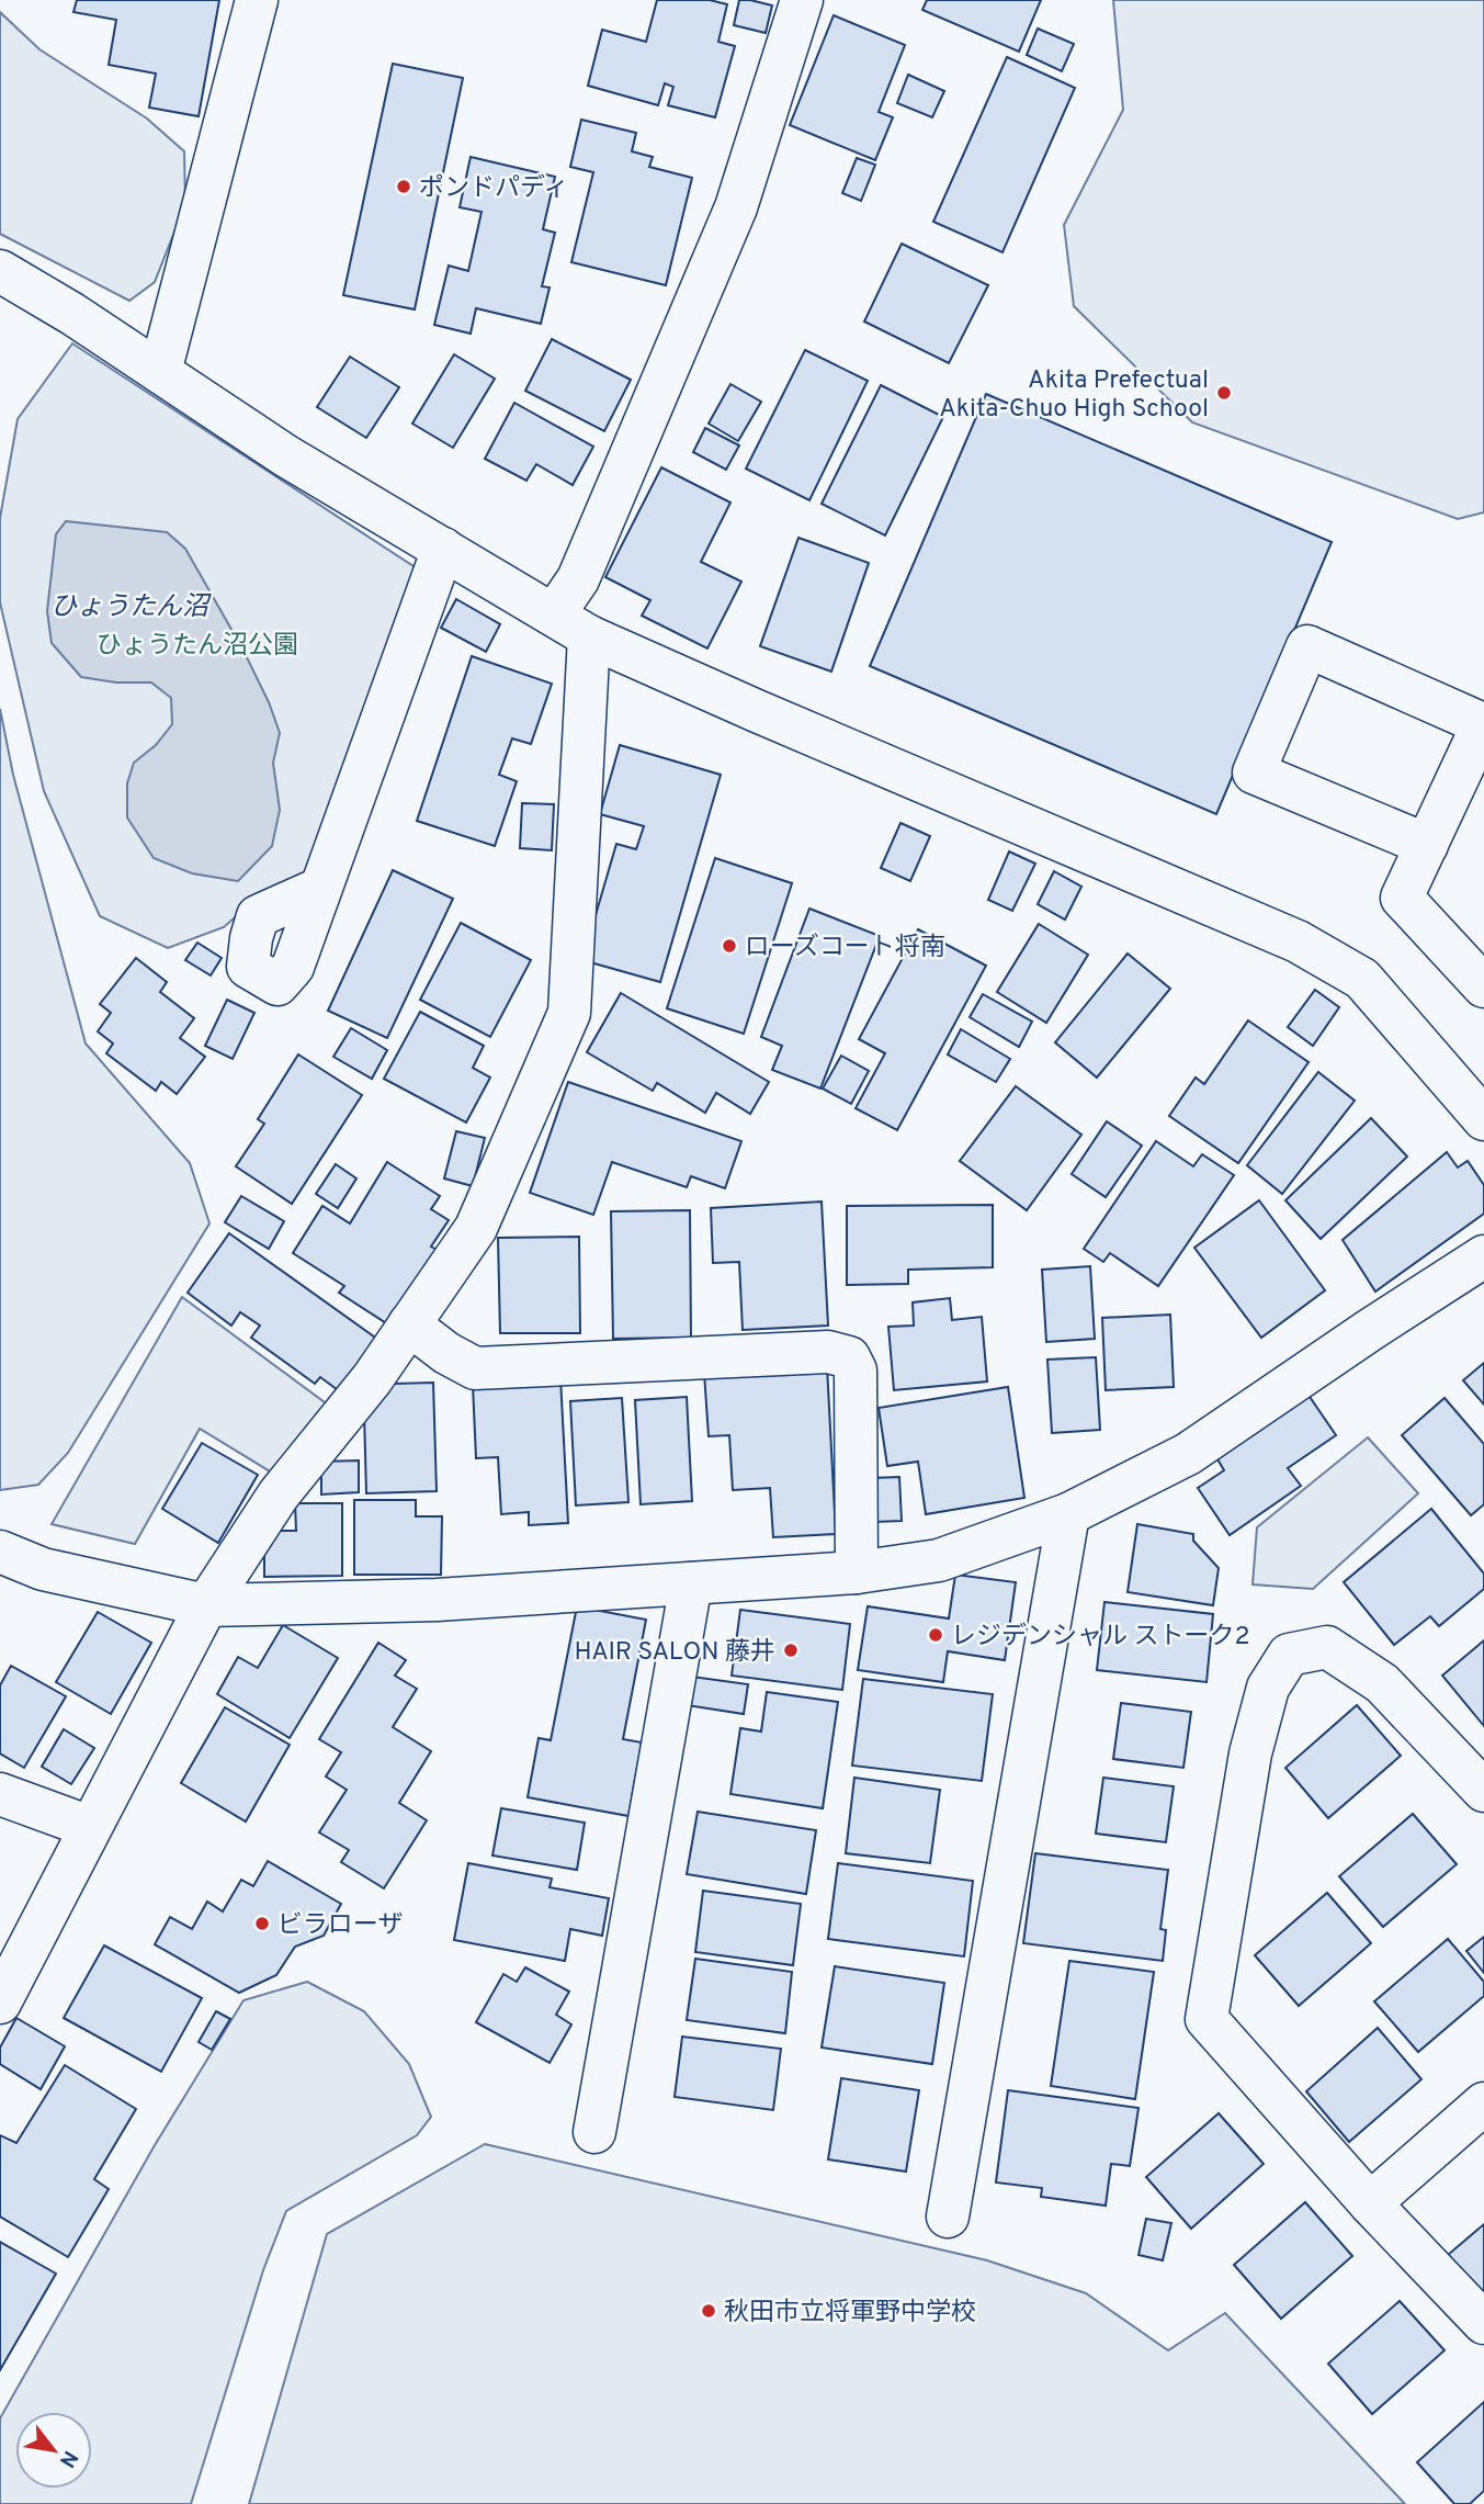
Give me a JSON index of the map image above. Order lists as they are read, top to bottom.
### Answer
{
  "water": ["ひょうたん沼"],
  "parks": ["ひょうたん沼公園"],
  "places": [
    "ポンドパディ",
    "Akita Prefectual Akita-Chuo High School",
    "ローズコート将南",
    "レジデンシャル ストーク2",
    "HAIR SALON 藤井",
    "ビラローザ",
    "秋田市立将軍野中学校"
  ],
  "north": "bottom right"
}
